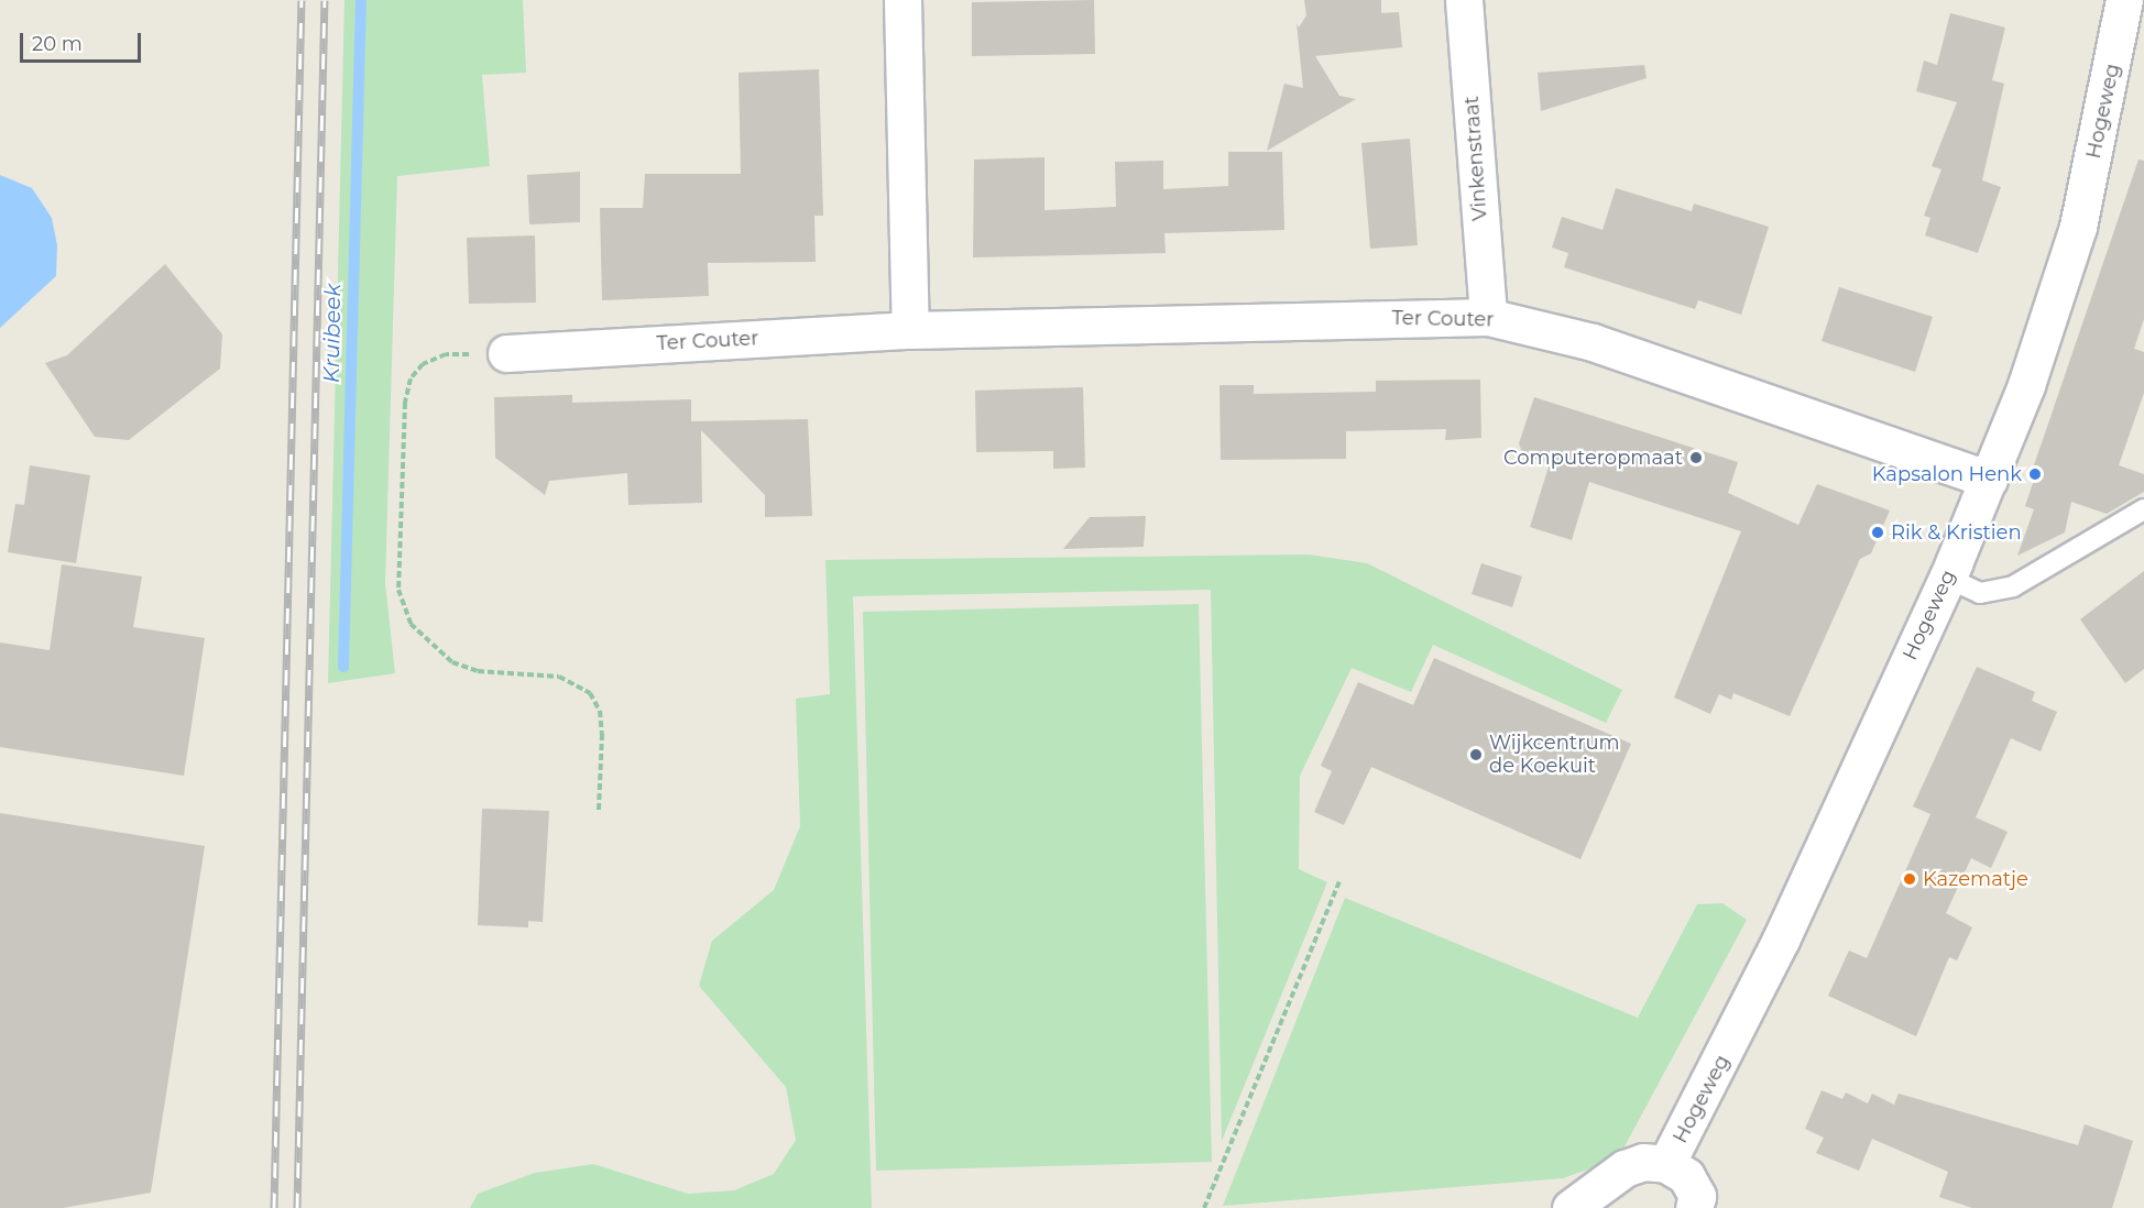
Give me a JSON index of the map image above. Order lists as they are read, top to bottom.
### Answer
{
  "streets": {
    "street": ["Hogeweg", "Vinkenstraat", "Ter Couter"]
  },
  "crossings": [
    ["Hogeweg", "Ter Couter"],
    ["Vinkenstraat", "Ter Couter"]
  ],
  "water": ["Kruibeek"],
  "places": [
    "Computeropmaat",
    "Kapsalon Henk",
    "Rik & Kristien",
    "Wijkcentrum de Koekuit",
    "Kazematje"
  ],
  "scale_bar": "20 m"
}
